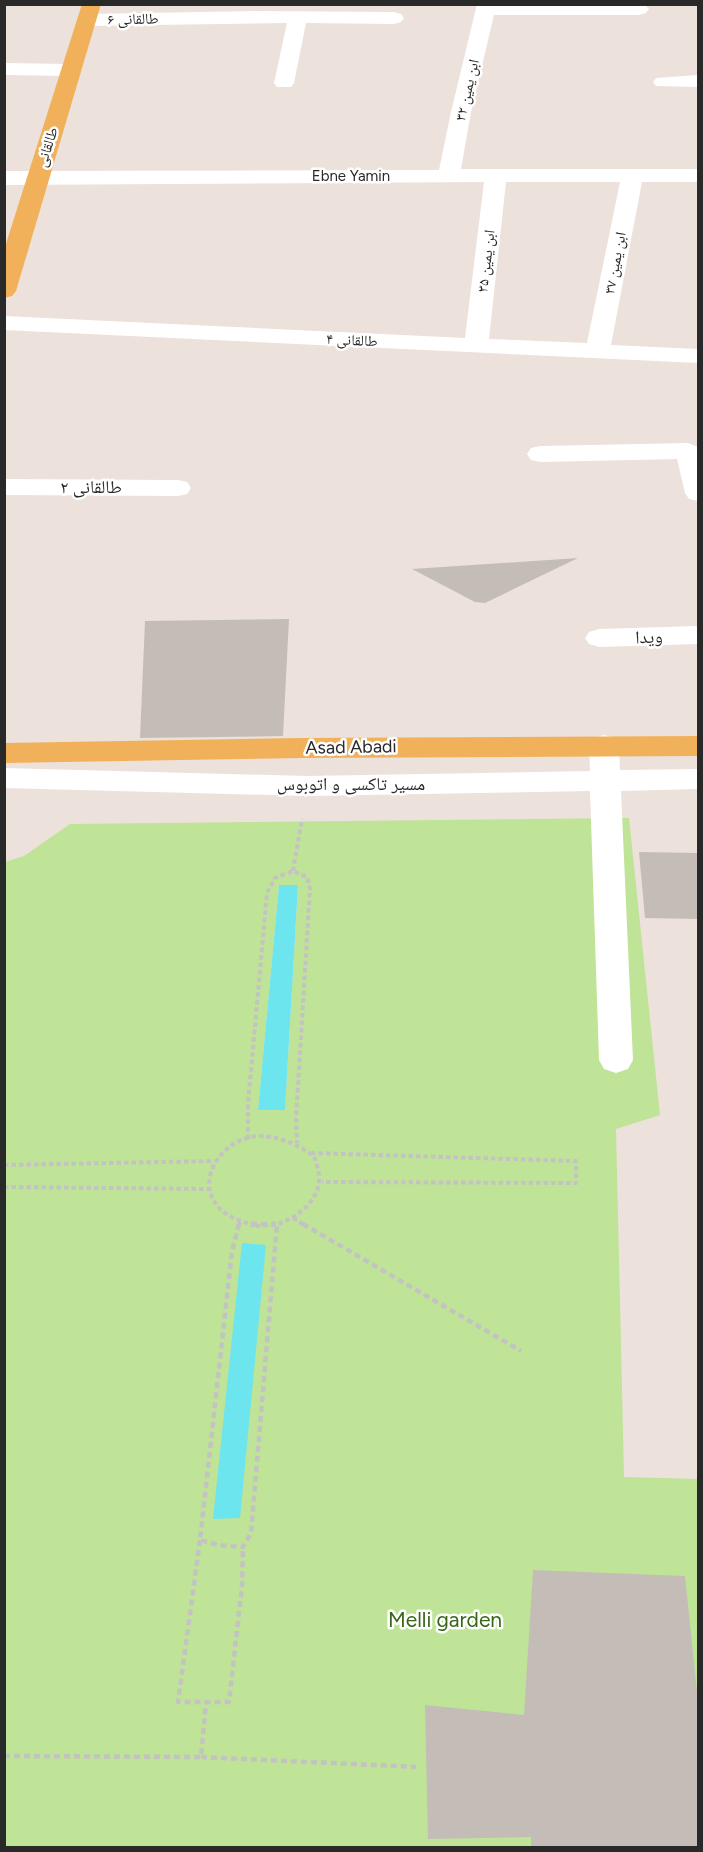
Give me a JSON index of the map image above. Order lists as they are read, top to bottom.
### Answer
{
  "streets": {
    "main road": ["طالقانی", "Asad Abadi"],
    "street": [
      "طالقانی ۶",
      "ابن یمین ۳۲",
      "Ebne Yamin",
      "ابن یمین ۳۵",
      "ابن یمین ۳۷",
      "طالقانی ۴",
      "طالقانی ۲",
      "ویدا",
      "مسیر تاکسی و اتوبوس"
    ]
  },
  "crossings": [
    ["طالقانی ۶", "طالقانی"],
    ["ابن یمین ۳۲", "Ebne Yamin"],
    ["طالقانی", "Ebne Yamin"],
    ["Ebne Yamin", "ابن یمین ۳۵"],
    ["Ebne Yamin", "ابن یمین ۳۷"],
    ["ابن یمین ۳۵", "طالقانی ۴"],
    ["ابن یمین ۳۷", "طالقانی ۴"]
  ],
  "parks": ["Melli garden"]
}
